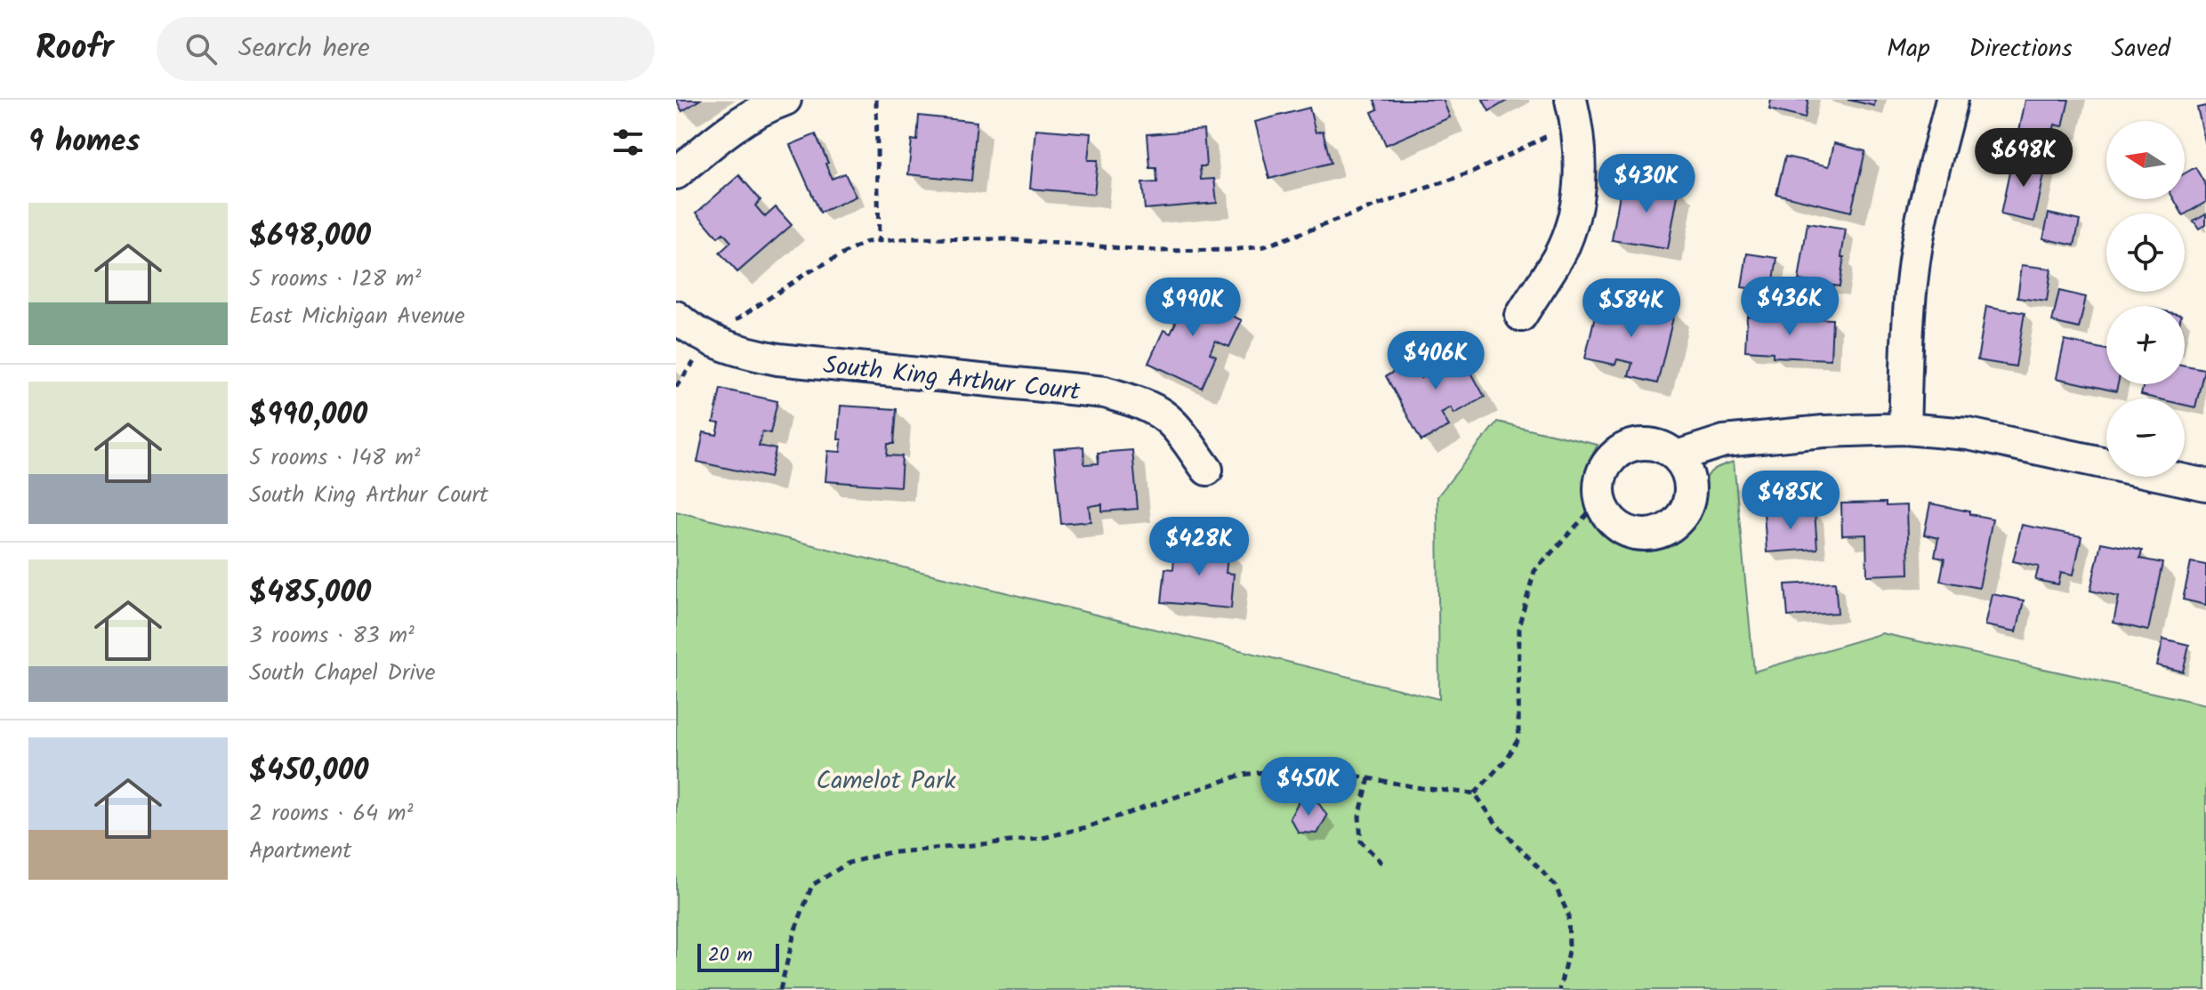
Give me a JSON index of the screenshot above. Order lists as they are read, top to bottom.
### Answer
{
  "streets": {
    "street": ["South King Arthur Court"]
  },
  "parks": ["Camelot Park"],
  "scale_bar": "20 m",
  "north": "left",
  "page": {
    "header": "Roofr",
    "search": "Search here",
    "nav": ["Map", "Directions", "Saved"],
    "heading": "9 homes",
    "map_buttons": ["+", "−"],
    "price": [
      "$698K",
      "$430K",
      "$436K",
      "$990K",
      "$584K",
      "$406K",
      "$485K",
      "$428K",
      "$450K"
    ],
    "list": [
      {
        "name": "$698,000",
        "note": "5 rooms · 128 m² · East Michigan Avenue"
      },
      {
        "name": "$990,000",
        "note": "5 rooms · 148 m² · South King Arthur Court"
      },
      {
        "name": "$485,000",
        "note": "3 rooms · 83 m² · South Chapel Drive"
      },
      {
        "name": "$450,000",
        "note": "2 rooms · 64 m² · Apartment"
      }
    ],
    "scale": "20 m"
  }
}
